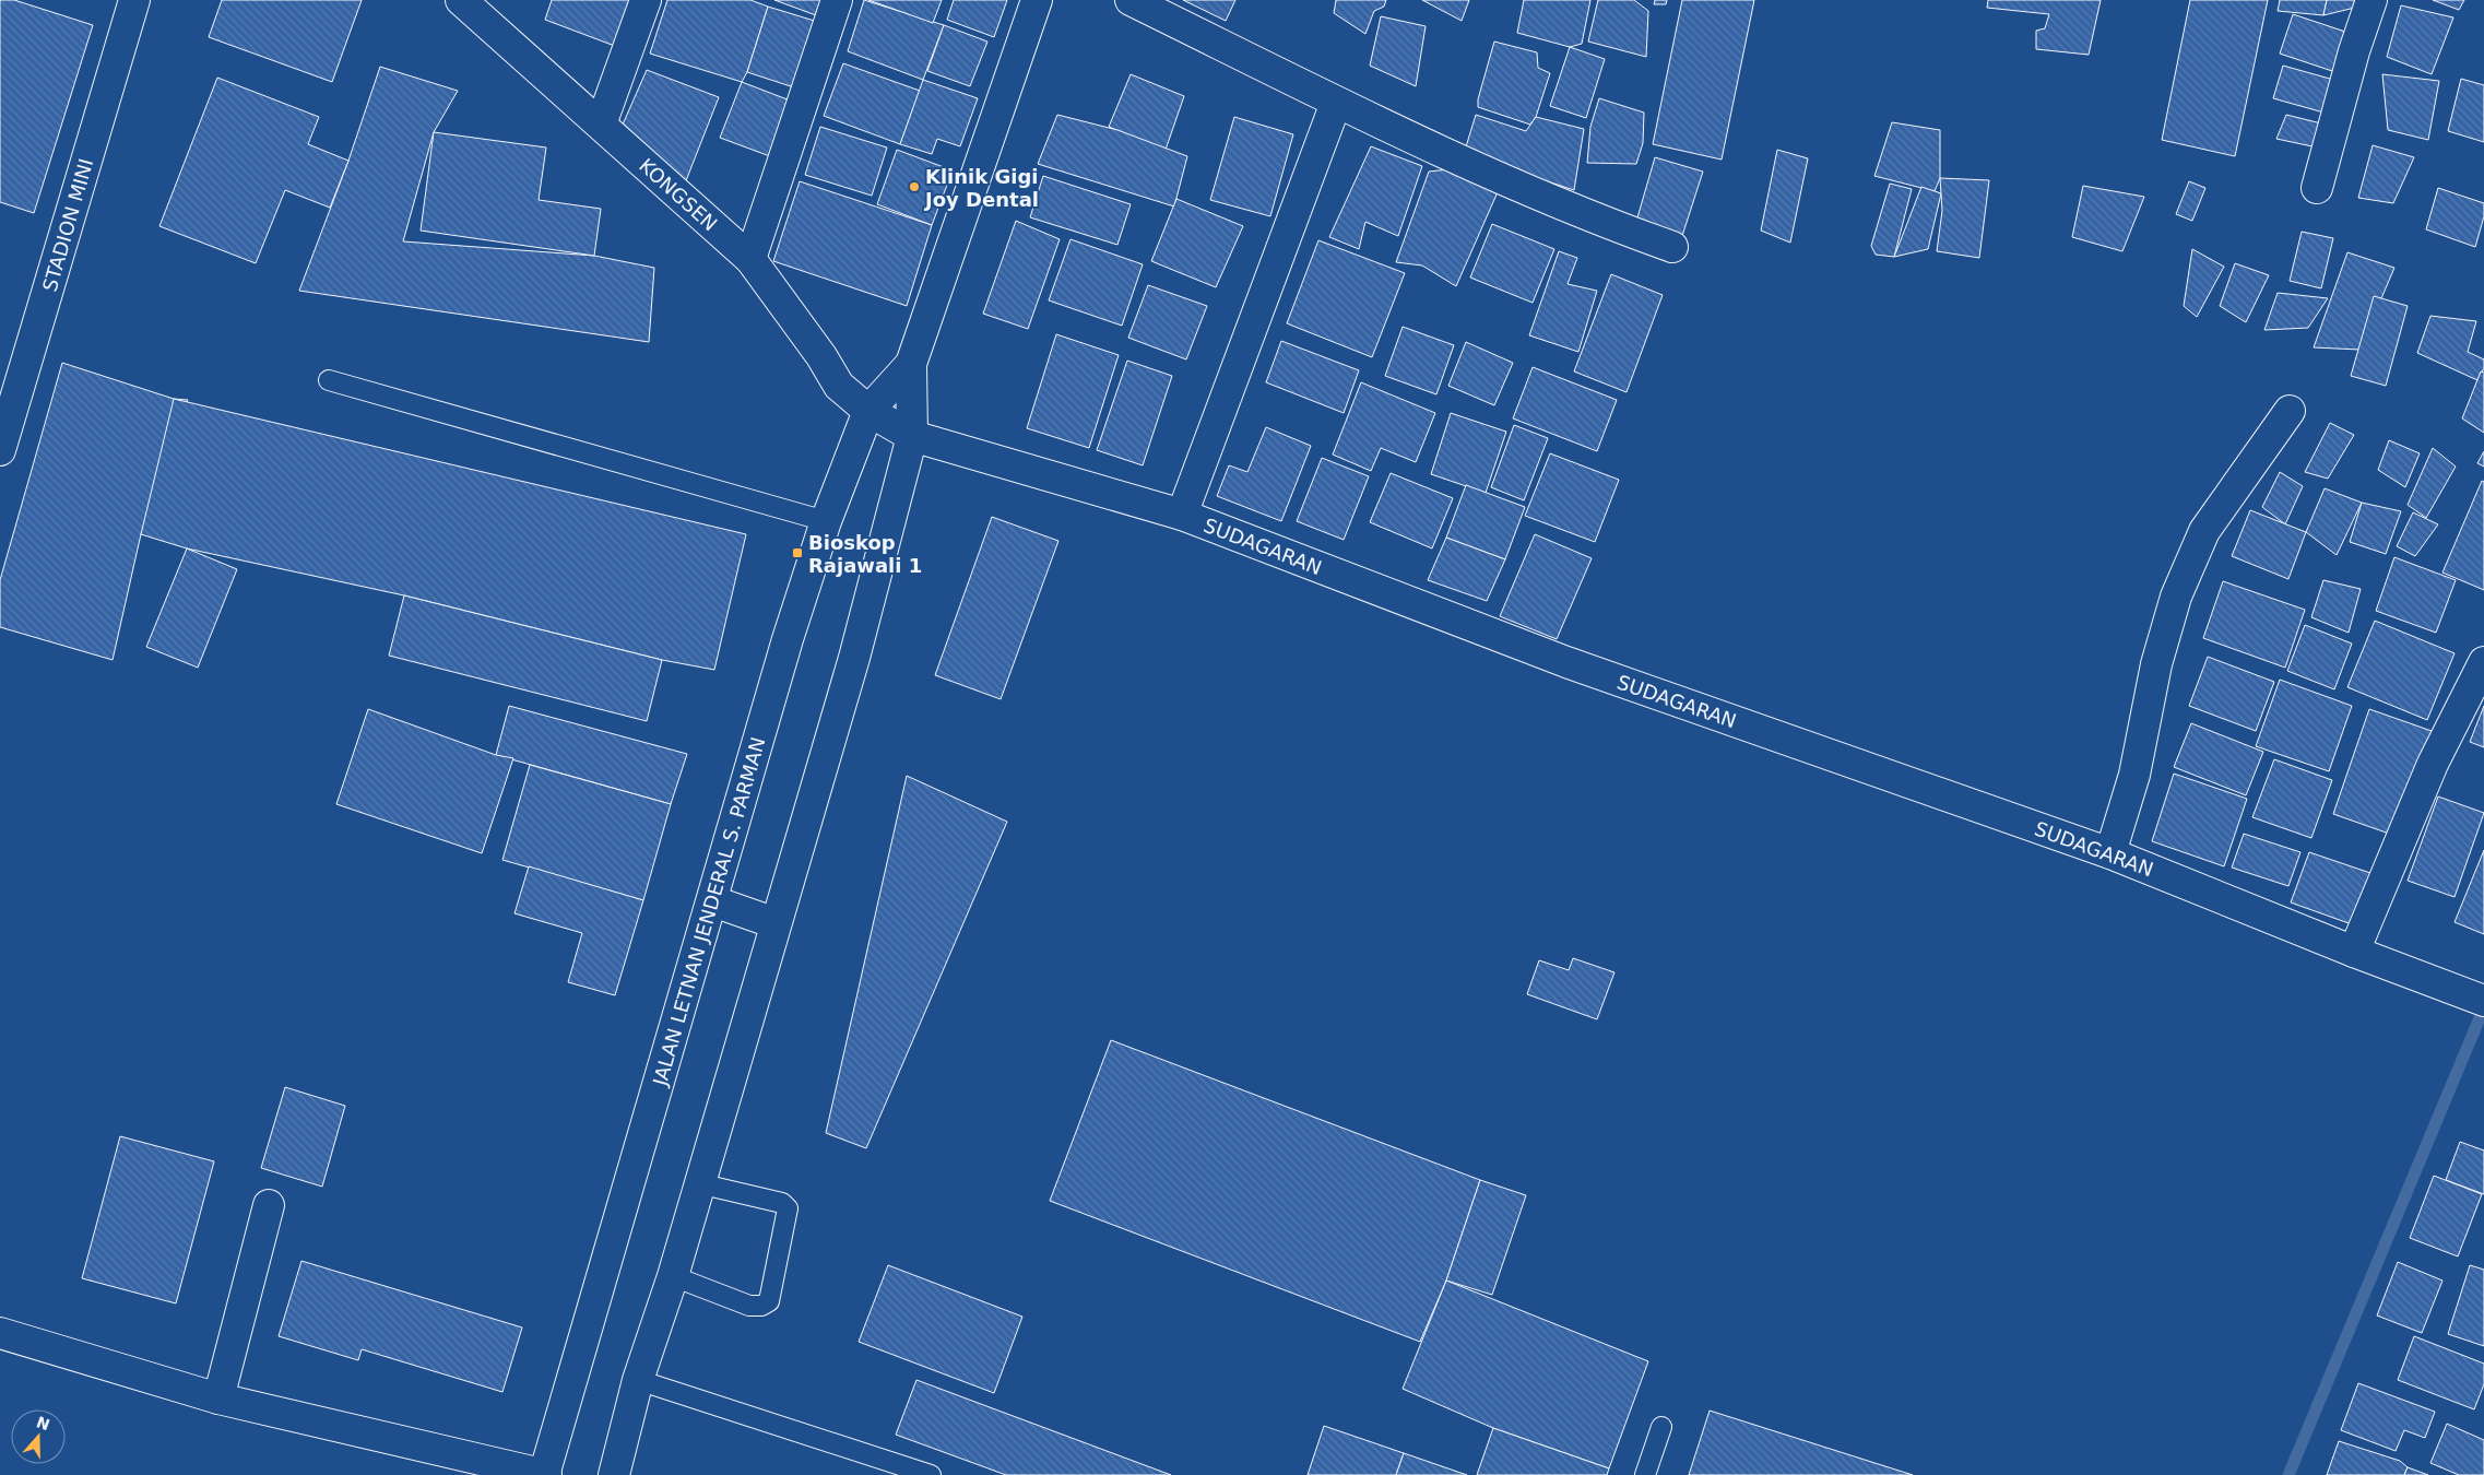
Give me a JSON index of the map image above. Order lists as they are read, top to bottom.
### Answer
{
  "streets": {
    "street": [
      "KONGSEN",
      "STADION MINI",
      "SUDAGARAN",
      "JALAN LETNAN JENDERAL S. PARMAN"
    ]
  },
  "crossings": [
    ["KONGSEN", "SUDAGARAN"],
    ["KONGSEN", "JALAN LETNAN JENDERAL S. PARMAN"],
    ["SUDAGARAN", "JALAN LETNAN JENDERAL S. PARMAN"]
  ],
  "places": {
    "other": ["Klinik Gigi Joy Dental"],
    "transit": ["Bioskop Rajawali 1"]
  },
  "north": "top"
}
